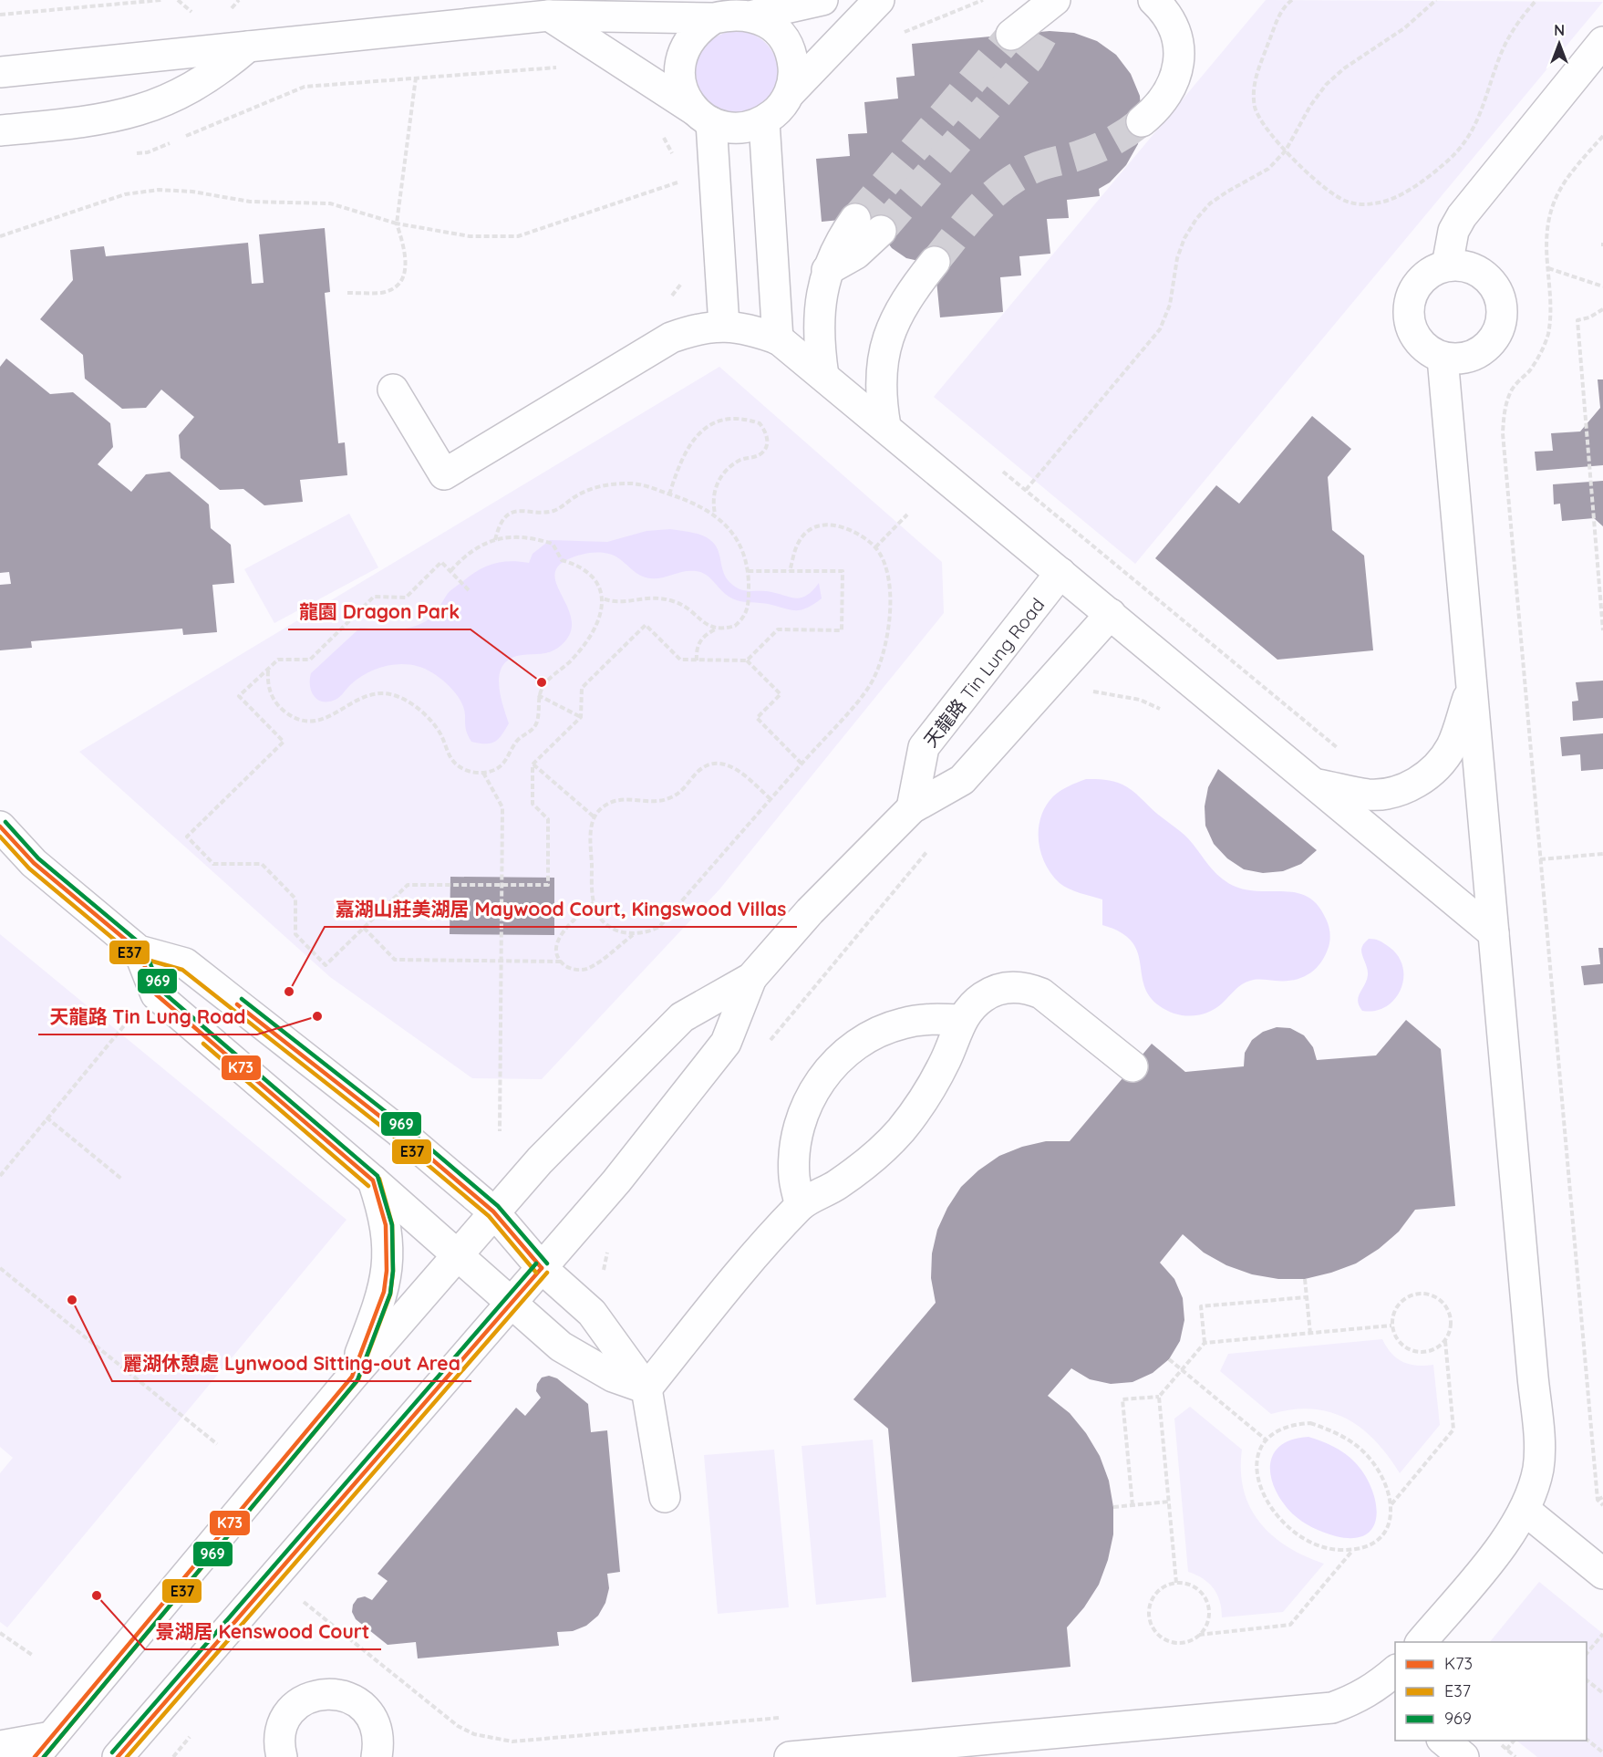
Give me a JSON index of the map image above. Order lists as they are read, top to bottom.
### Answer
{
  "streets": {
    "street": ["天龍路 Tin Lung Road"]
  },
  "places": [
    "龍園 Dragon Park",
    "嘉湖山莊美湖居 Maywood Court, Kingswood Villas",
    "天龍路 Tin Lung Road",
    "麗湖休憩處 Lynwood Sitting-out Area",
    "景湖居 Kenswood Court"
  ],
  "lines": ["transit line 969", "transit line K73", "transit line E37"],
  "legend": ["K73", "E37", "969"],
  "north": "top"
}
